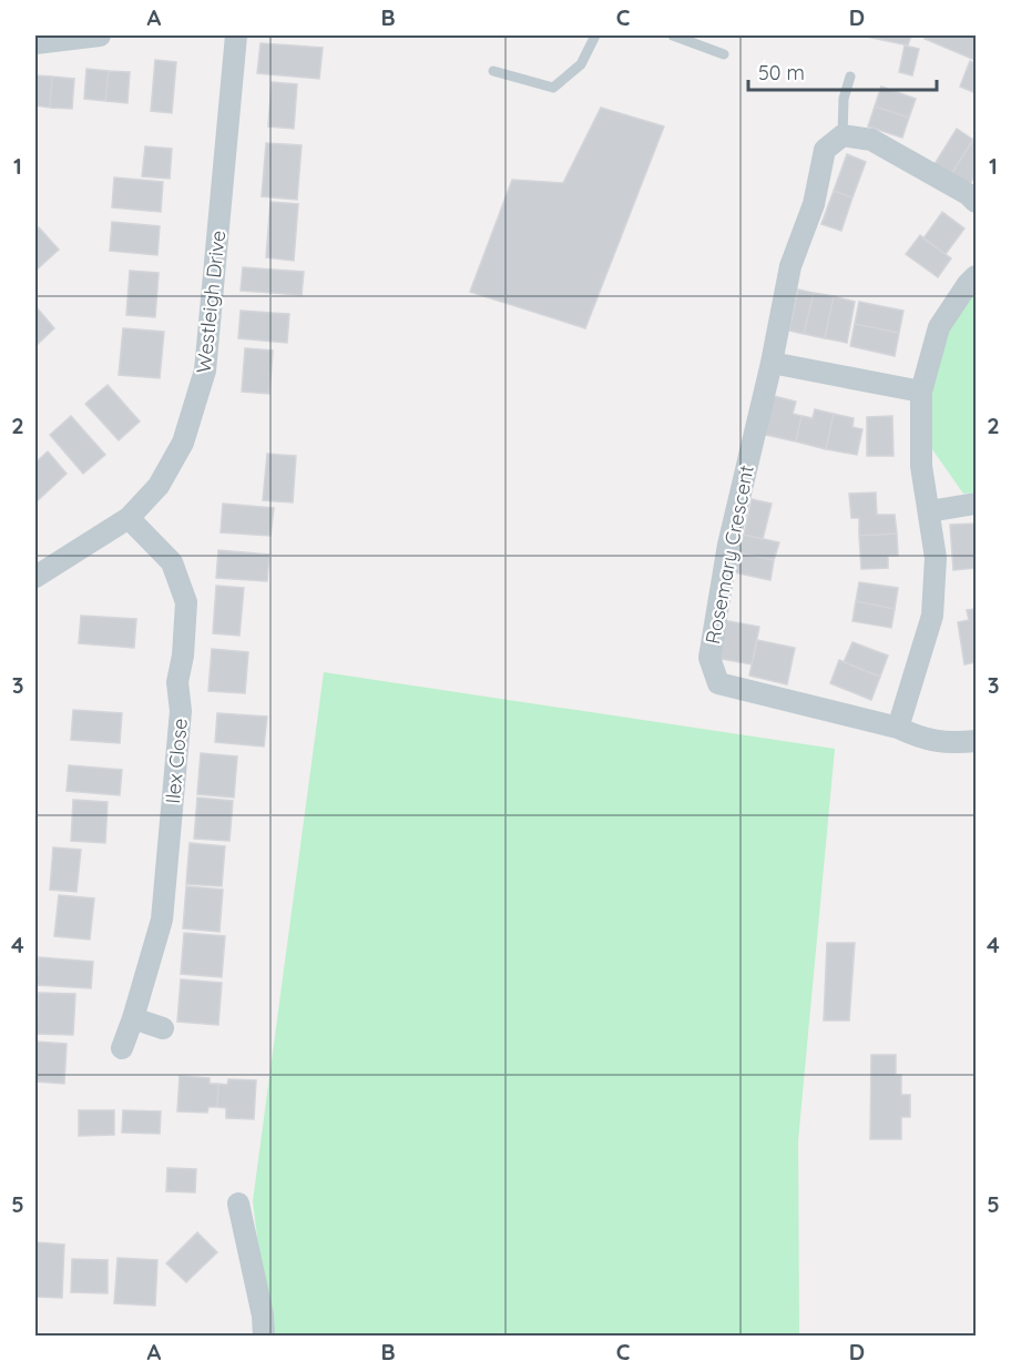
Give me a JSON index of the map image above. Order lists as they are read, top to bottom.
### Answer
{
  "streets": {
    "street": ["Westleigh Drive", "Rosemary Crescent", "Ilex Close"]
  },
  "crossings": [
    ["Westleigh Drive", "Ilex Close"]
  ],
  "scale_bar": "50 m",
  "grid": {
    "columns": [
      "A",
      "B",
      "C",
      "D"
    ],
    "rows": [
      "1",
      "2",
      "3",
      "4",
      "5"
    ]
  }
}
